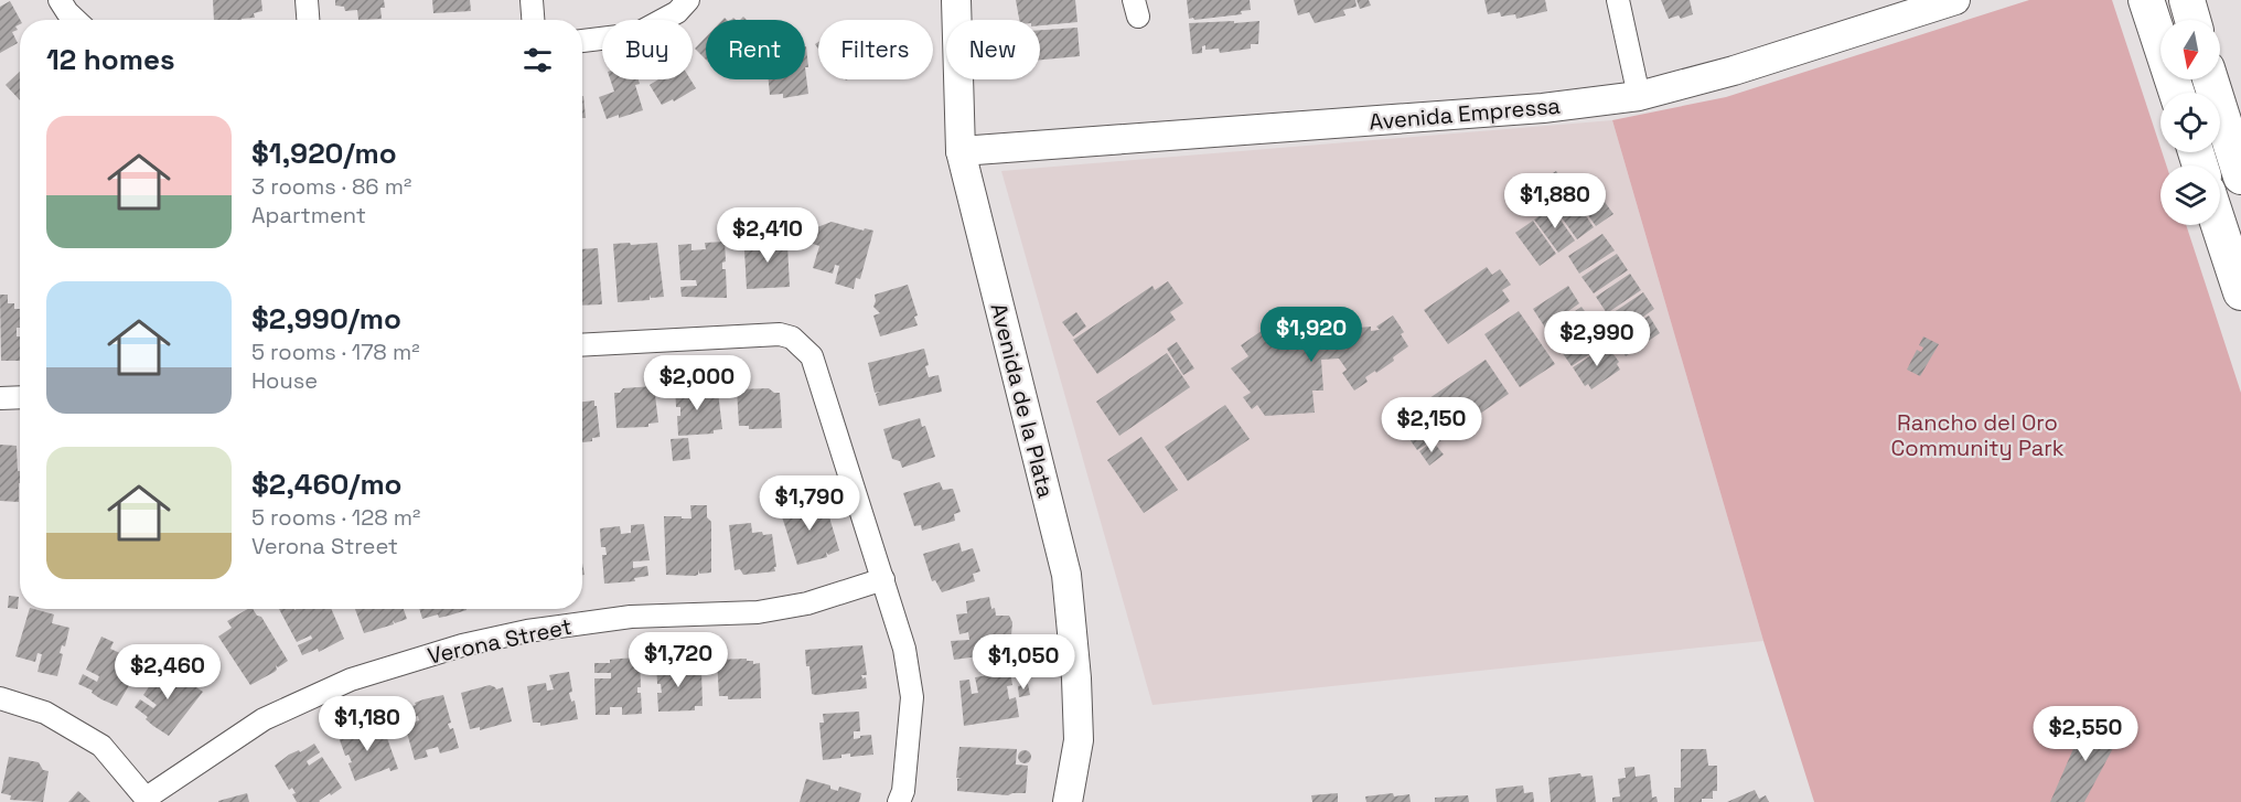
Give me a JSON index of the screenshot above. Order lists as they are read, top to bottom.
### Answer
{
  "streets": {
    "street": ["Avenida Empressa", "Avenida de la Plata", "Verona Street"]
  },
  "crossings": [
    ["Avenida Empressa", "Avenida de la Plata"]
  ],
  "parks": ["Rancho del Oro Community Park"],
  "north": "bottom",
  "page": {
    "chip": [
      "Buy",
      "Rent",
      "Filters",
      "New"
    ],
    "heading": "12 homes",
    "list": [
      {
        "name": "$1,920/mo",
        "note": "3 rooms · 86 m² · Apartment"
      },
      {
        "name": "$2,990/mo",
        "note": "5 rooms · 178 m² · House"
      },
      {
        "name": "$2,460/mo",
        "note": "5 rooms · 128 m² · Verona Street"
      }
    ],
    "price": [
      "$1,880",
      "$2,410",
      "$1,920",
      "$2,990",
      "$2,000",
      "$2,150",
      "$1,790",
      "$1,720",
      "$1,050",
      "$2,460",
      "$1,180",
      "$2,550"
    ]
  }
}
